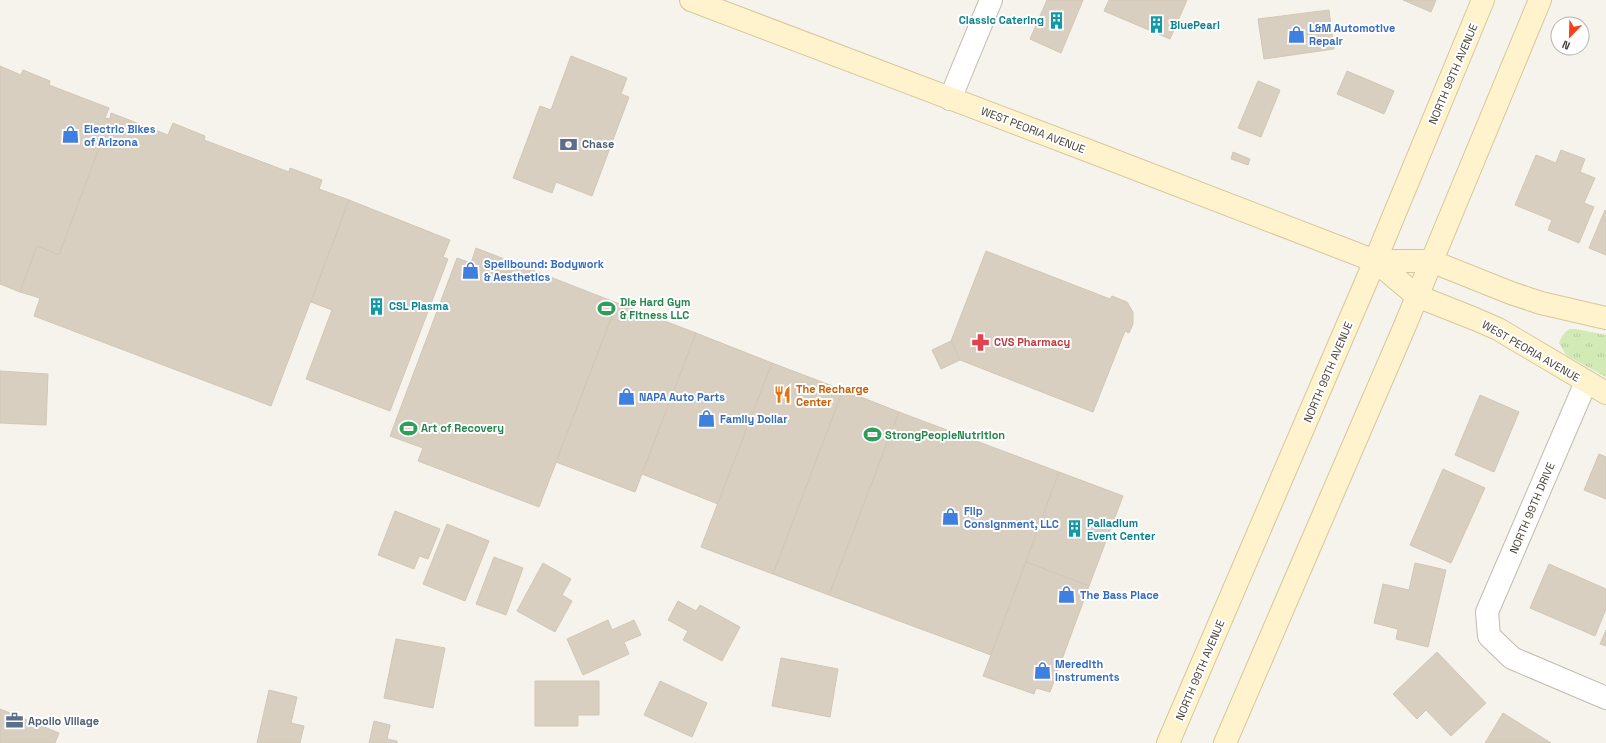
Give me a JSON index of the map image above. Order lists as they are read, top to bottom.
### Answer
{
  "streets": {
    "main road": ["NORTH 99TH AVENUE", "WEST PEORIA AVENUE"],
    "street": ["NORTH 99TH DRIVE"]
  },
  "crossings": [
    ["NORTH 99TH AVENUE", "WEST PEORIA AVENUE"],
    ["WEST PEORIA AVENUE", "NORTH 99TH DRIVE"]
  ],
  "places": {
    "building": [
      "Classic Catering",
      "BluePearl",
      "CSL Plasma",
      "Palladium Event Center"
    ],
    "shop": [
      "L&M Automotive Repair",
      "Electric Bikes of Arizona",
      "Spellbound: Bodywork & Aesthetics",
      "NAPA Auto Parts",
      "Family Dollar",
      "Flip Consignment, LLC",
      "The Bass Place",
      "Meredith Instruments"
    ],
    "bank": ["Chase"],
    "sports": ["Die Hard Gym & Fitness LLC", "Art of Recovery", "StrongPeopleNutrition"],
    "pharmacy": ["CVS Pharmacy"],
    "restaurant": ["The Recharge Center"],
    "office": ["Apollo Village"]
  },
  "north": "bottom left"
}
